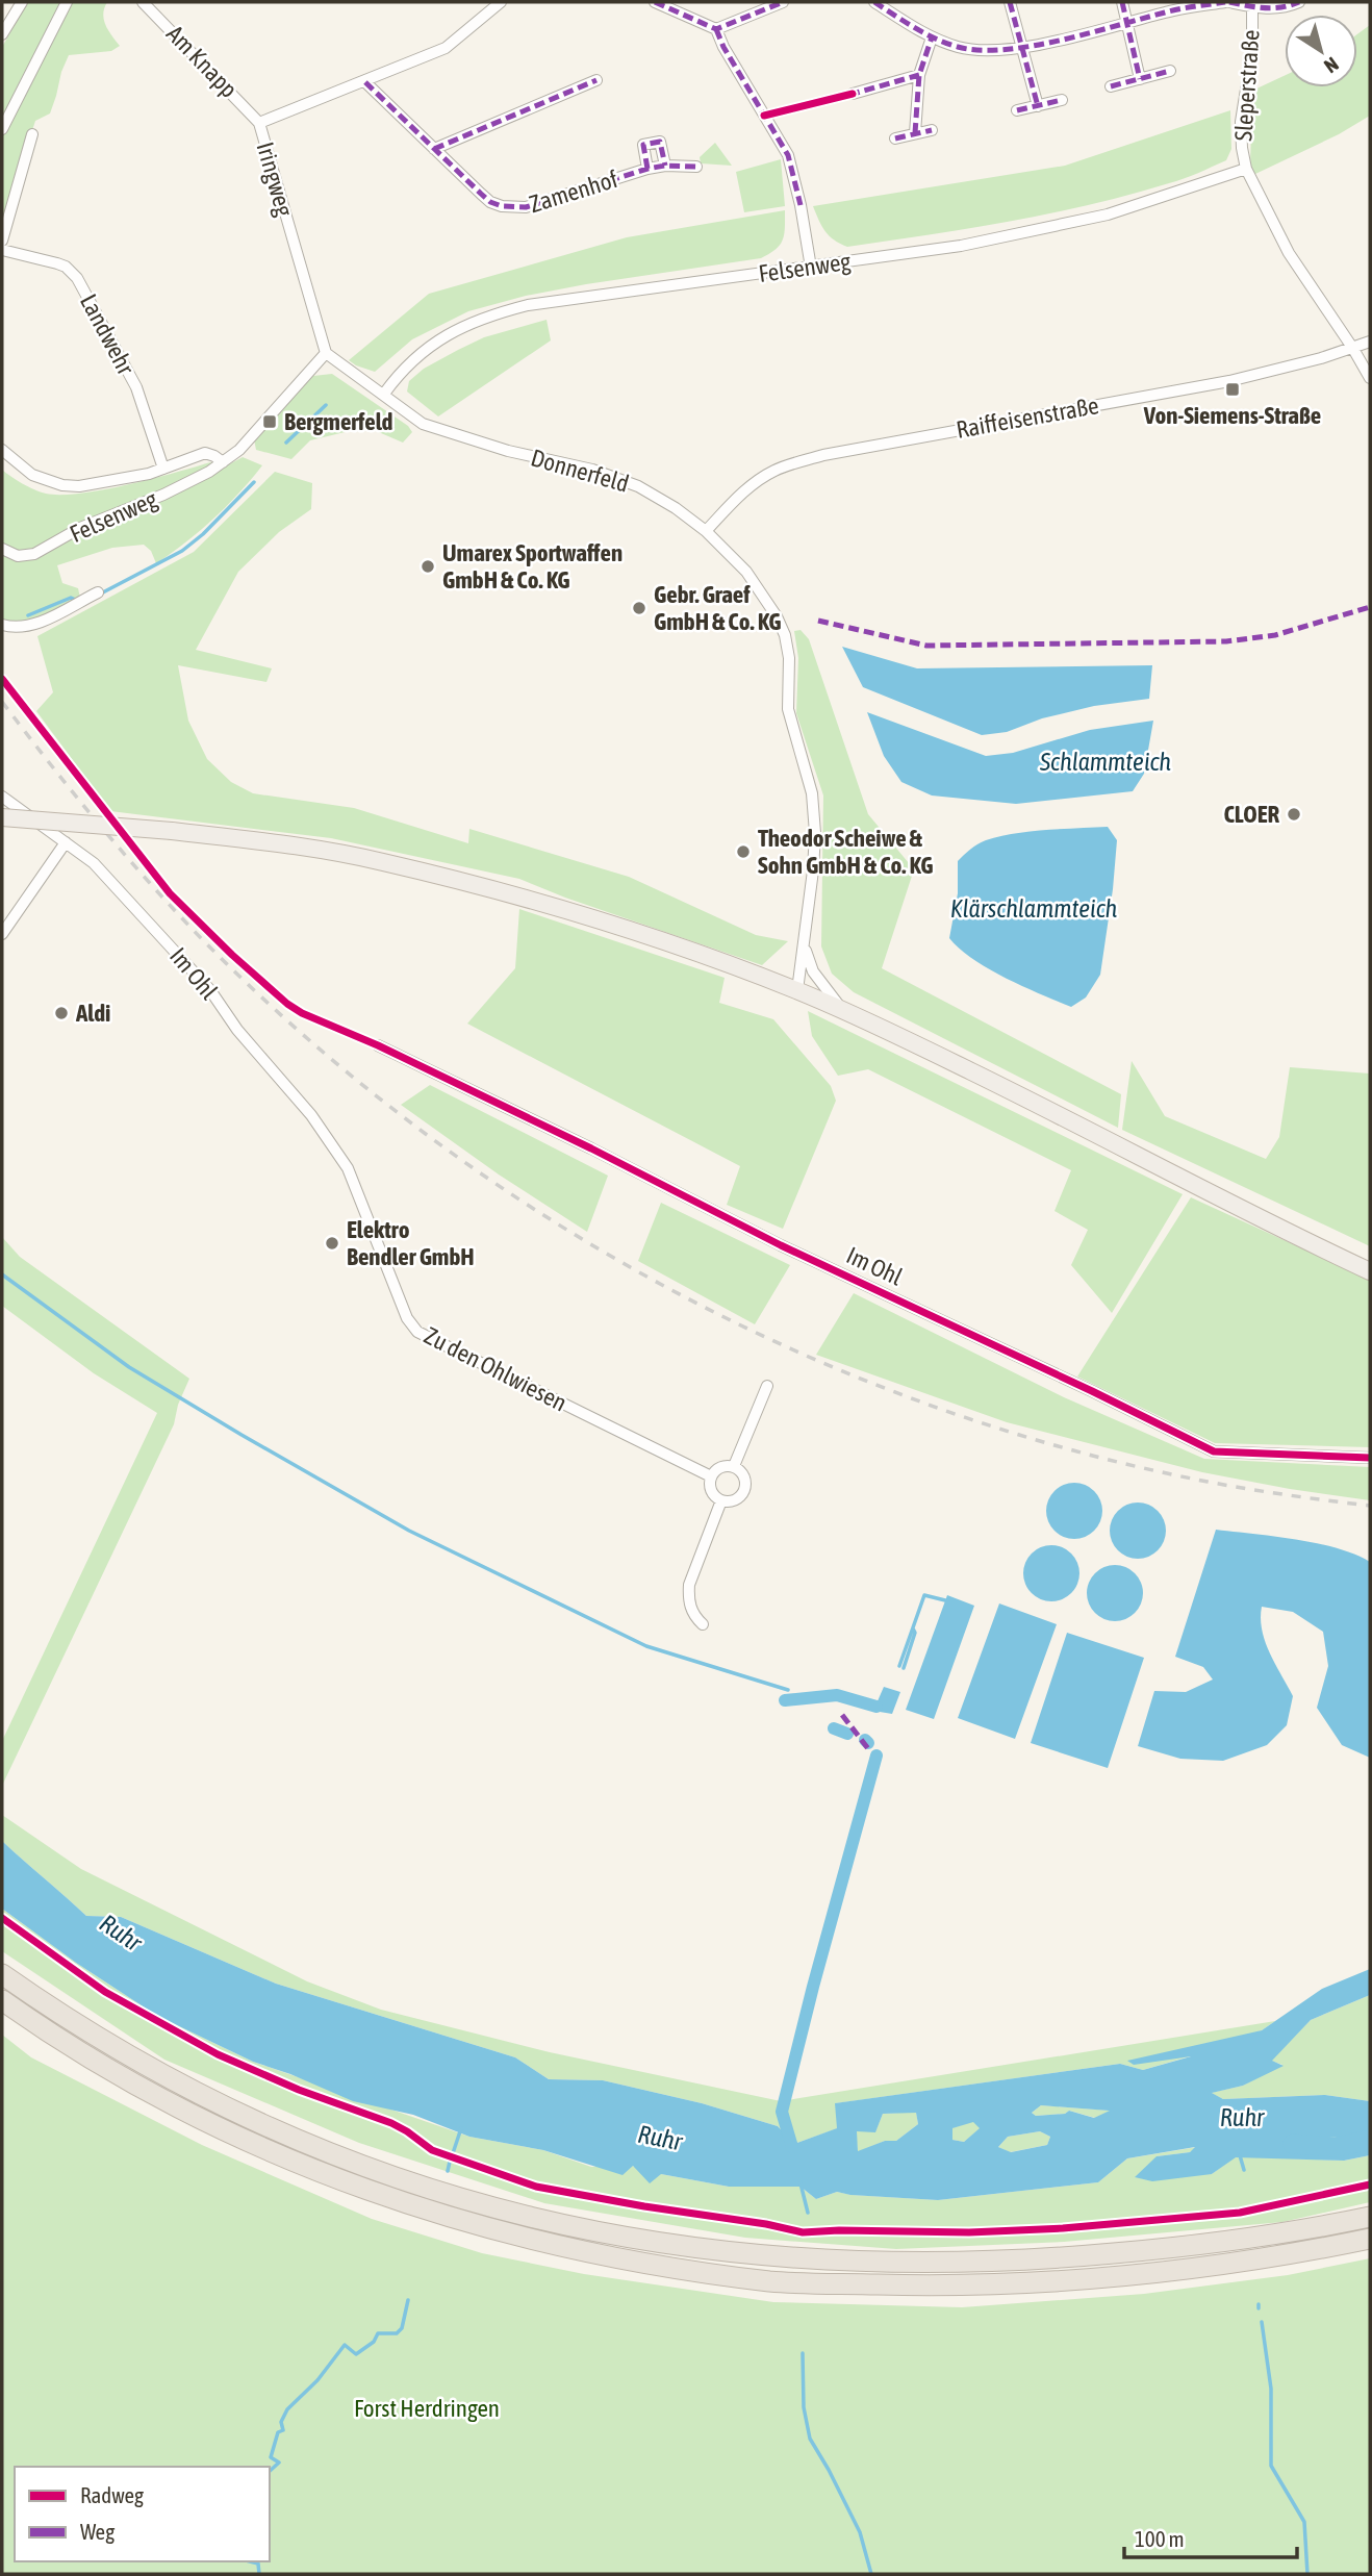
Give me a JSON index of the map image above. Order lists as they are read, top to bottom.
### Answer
{
  "streets": {
    "street": [
      "Am Knapp",
      "Sleperstraße",
      "Iringweg",
      "Zamenhof",
      "Felsenweg",
      "Landwehr",
      "Raiffeisenstraße",
      "Donnerfeld",
      "Im Ohl",
      "Zu den Ohlwiesen"
    ]
  },
  "crossings": [
    ["Am Knapp", "Iringweg"],
    ["Sleperstraße", "Felsenweg"],
    ["Iringweg", "Zamenhof"],
    ["Iringweg", "Donnerfeld"],
    ["Felsenweg", "Donnerfeld"],
    ["Raiffeisenstraße", "Donnerfeld"],
    ["Im Ohl", "Zu den Ohlwiesen"]
  ],
  "water": ["Schlammteich", "Klärschlammteich", "Ruhr"],
  "parks": ["Forst Herdringen"],
  "places": {
    "transit": ["Von-Siemens-Straße", "Bergmerfeld"],
    "other": [
      "Umarex Sportwaffen GmbH & Co. KG",
      "Gebr. Graef GmbH & Co. KG",
      "CLOER",
      "Theodor Scheiwe & Sohn GmbH & Co. KG",
      "Aldi",
      "Elektro Bendler GmbH"
    ]
  },
  "legend": ["Radweg", "Weg"],
  "scale_bar": "100 m",
  "north": "bottom right"
}
